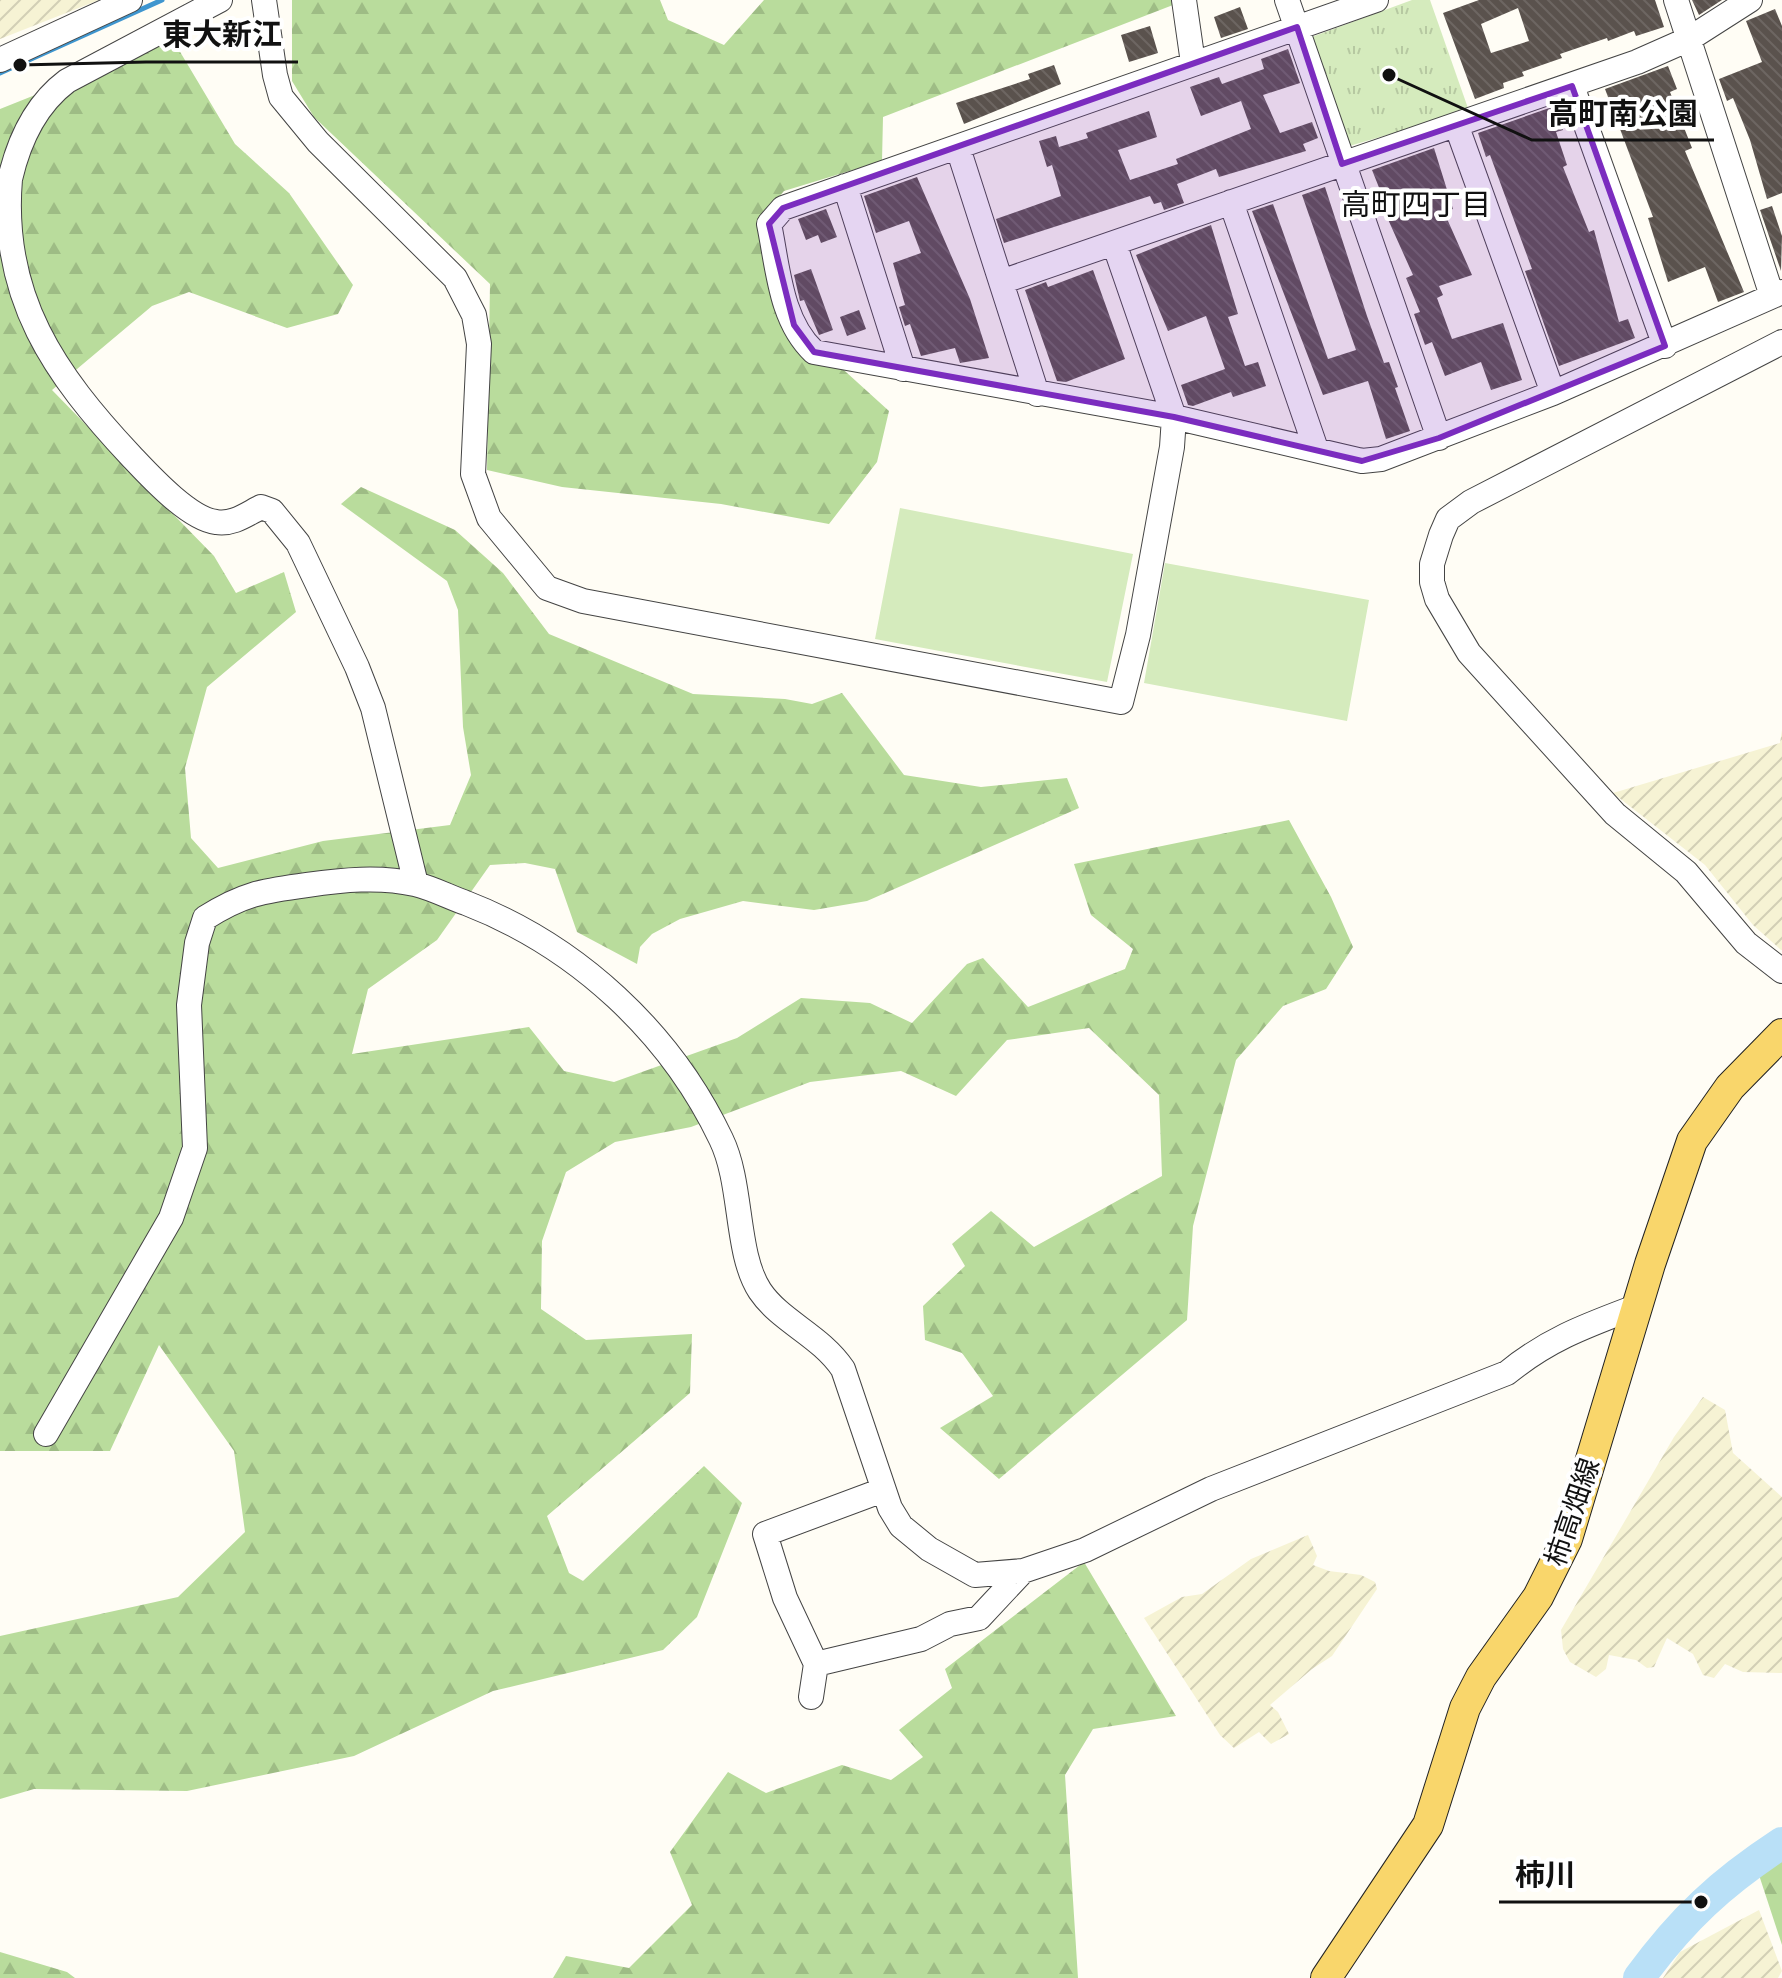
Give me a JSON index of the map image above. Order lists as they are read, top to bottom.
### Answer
{
  "streets": {
    "main road": ["柿高畑線"]
  },
  "districts": ["高町四丁目"],
  "places": ["東大新江", "高町南公園", "柿川"]
}
